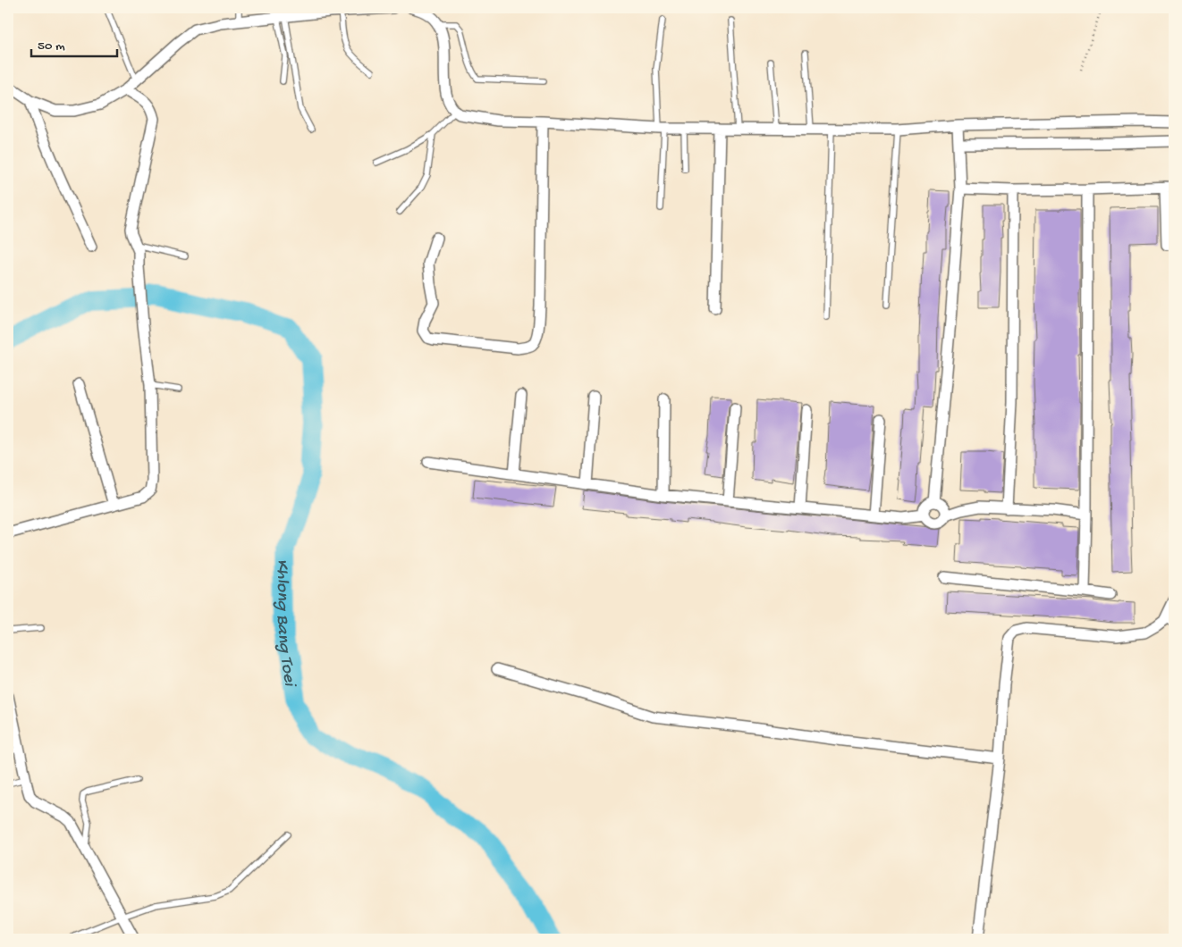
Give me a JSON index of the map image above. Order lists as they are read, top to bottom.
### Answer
{
  "water": ["Khlong Bang Toei"],
  "scale_bar": "50 m"
}
